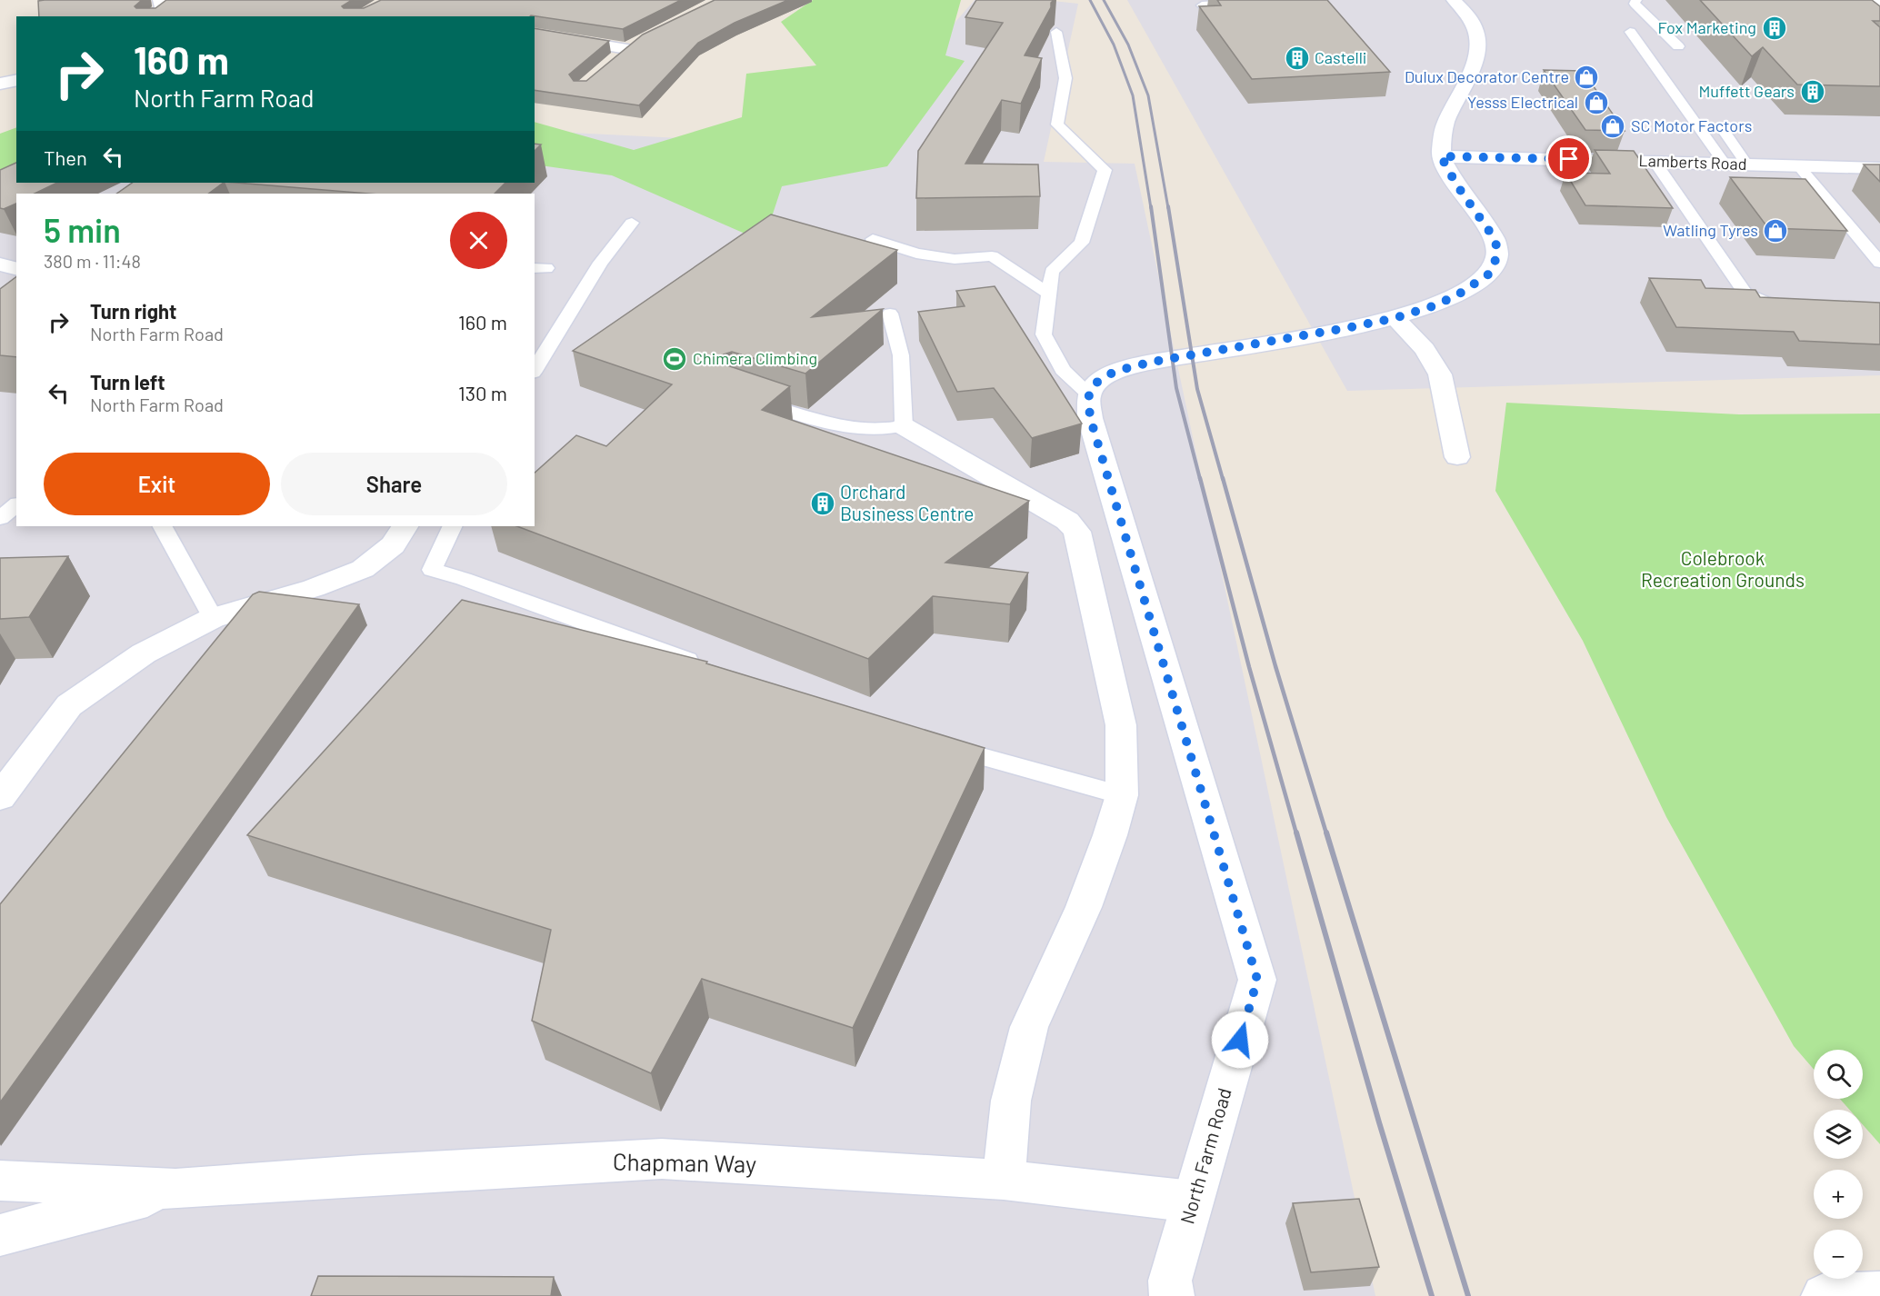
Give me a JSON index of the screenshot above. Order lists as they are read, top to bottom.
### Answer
{
  "streets": {
    "street": ["Lamberts Road", "North Farm Road", "Chapman Way"]
  },
  "crossings": [
    ["North Farm Road", "Chapman Way"]
  ],
  "parks": ["Colebrook Recreation Grounds"],
  "places": {
    "building": [
      "Fox Marketing",
      "Castelli",
      "Muffett Gears",
      "Orchard Business Centre"
    ],
    "shop": [
      "Dulux Decorator Centre",
      "Yesss Electrical",
      "SC Motor Factors",
      "Watling Tyres"
    ],
    "sports": ["Chimera Climbing"]
  },
  "page": {
    "turn": ["160 m", "North Farm Road"],
    "then": "Then",
    "heading": ["5 min", "380 m · 11:48"],
    "list": [
      {
        "name": "Turn right",
        "note": "North Farm Road",
        "value": "160 m"
      },
      {
        "name": "Turn left",
        "note": "North Farm Road",
        "value": "130 m"
      }
    ],
    "buttons": ["Exit", "Share"],
    "map_buttons": ["+", "−"]
  }
}
